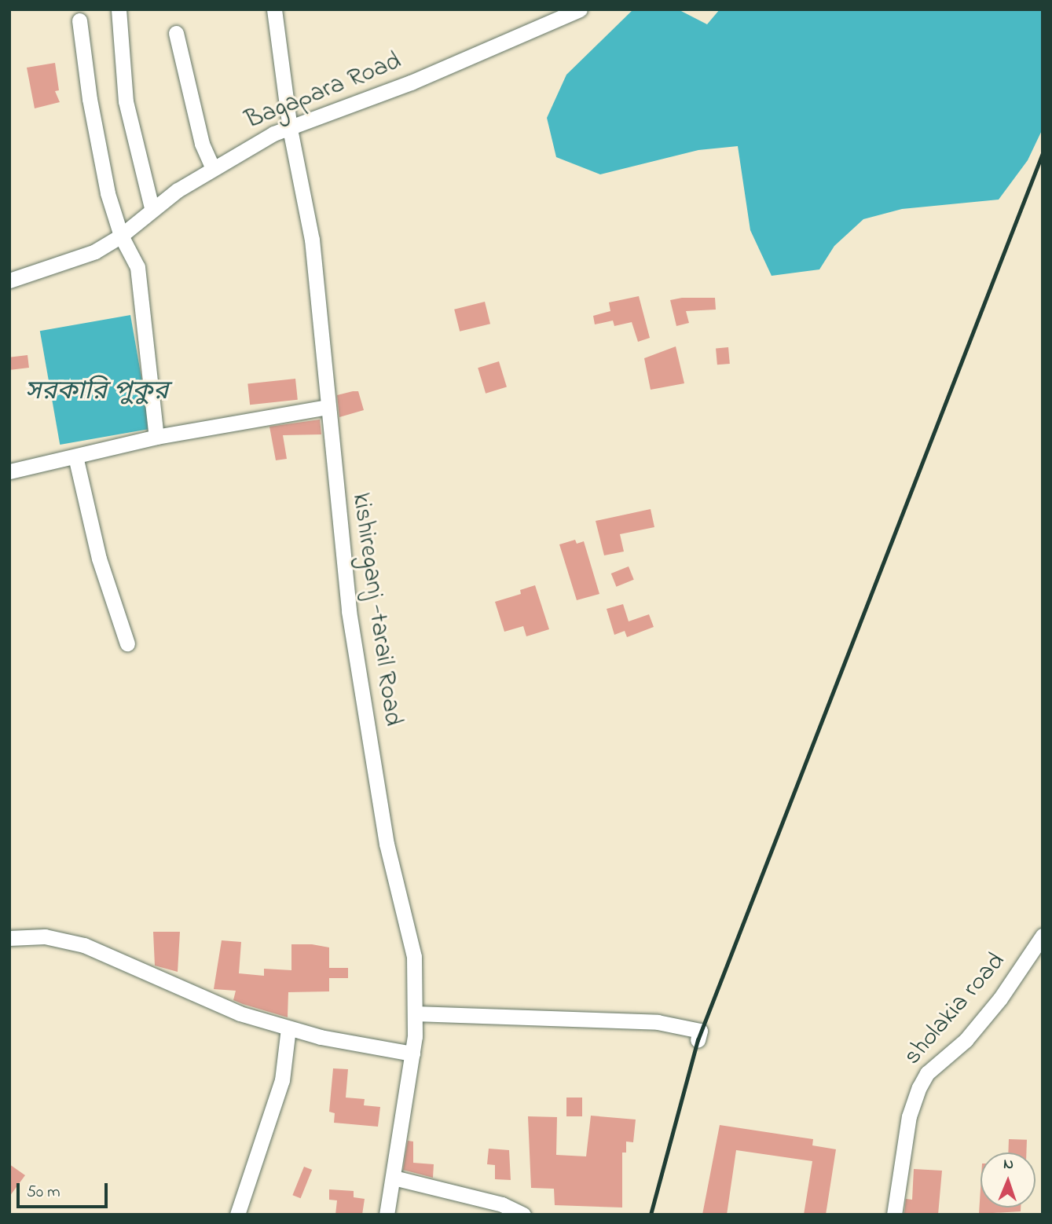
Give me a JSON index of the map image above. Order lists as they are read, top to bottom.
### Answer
{
  "streets": {
    "street": ["Bagapara Road", "kishireganj -tarail Road", "sholakia road"]
  },
  "crossings": [
    ["Bagapara Road", "kishireganj -tarail Road"]
  ],
  "water": ["সরকারি পুকুর"],
  "scale_bar": "50 m",
  "north": "top"
}
